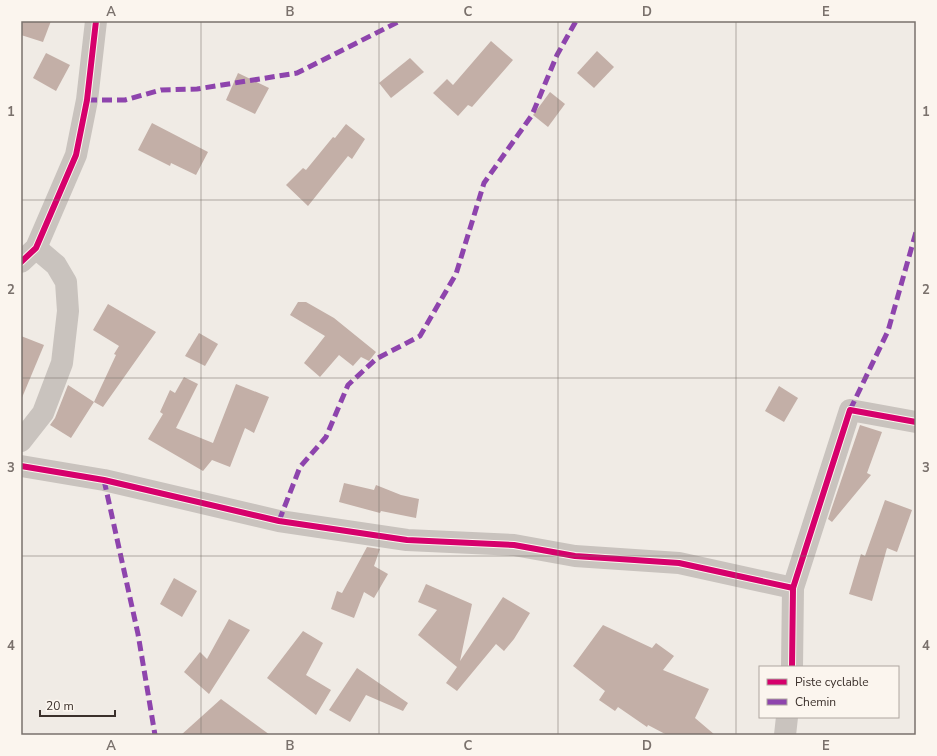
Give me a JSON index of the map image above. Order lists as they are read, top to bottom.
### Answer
{
  "legend": ["Piste cyclable", "Chemin"],
  "scale_bar": "20 m",
  "grid": {
    "columns": [
      "A",
      "B",
      "C",
      "D",
      "E"
    ],
    "rows": [
      "1",
      "2",
      "3",
      "4"
    ]
  }
}
